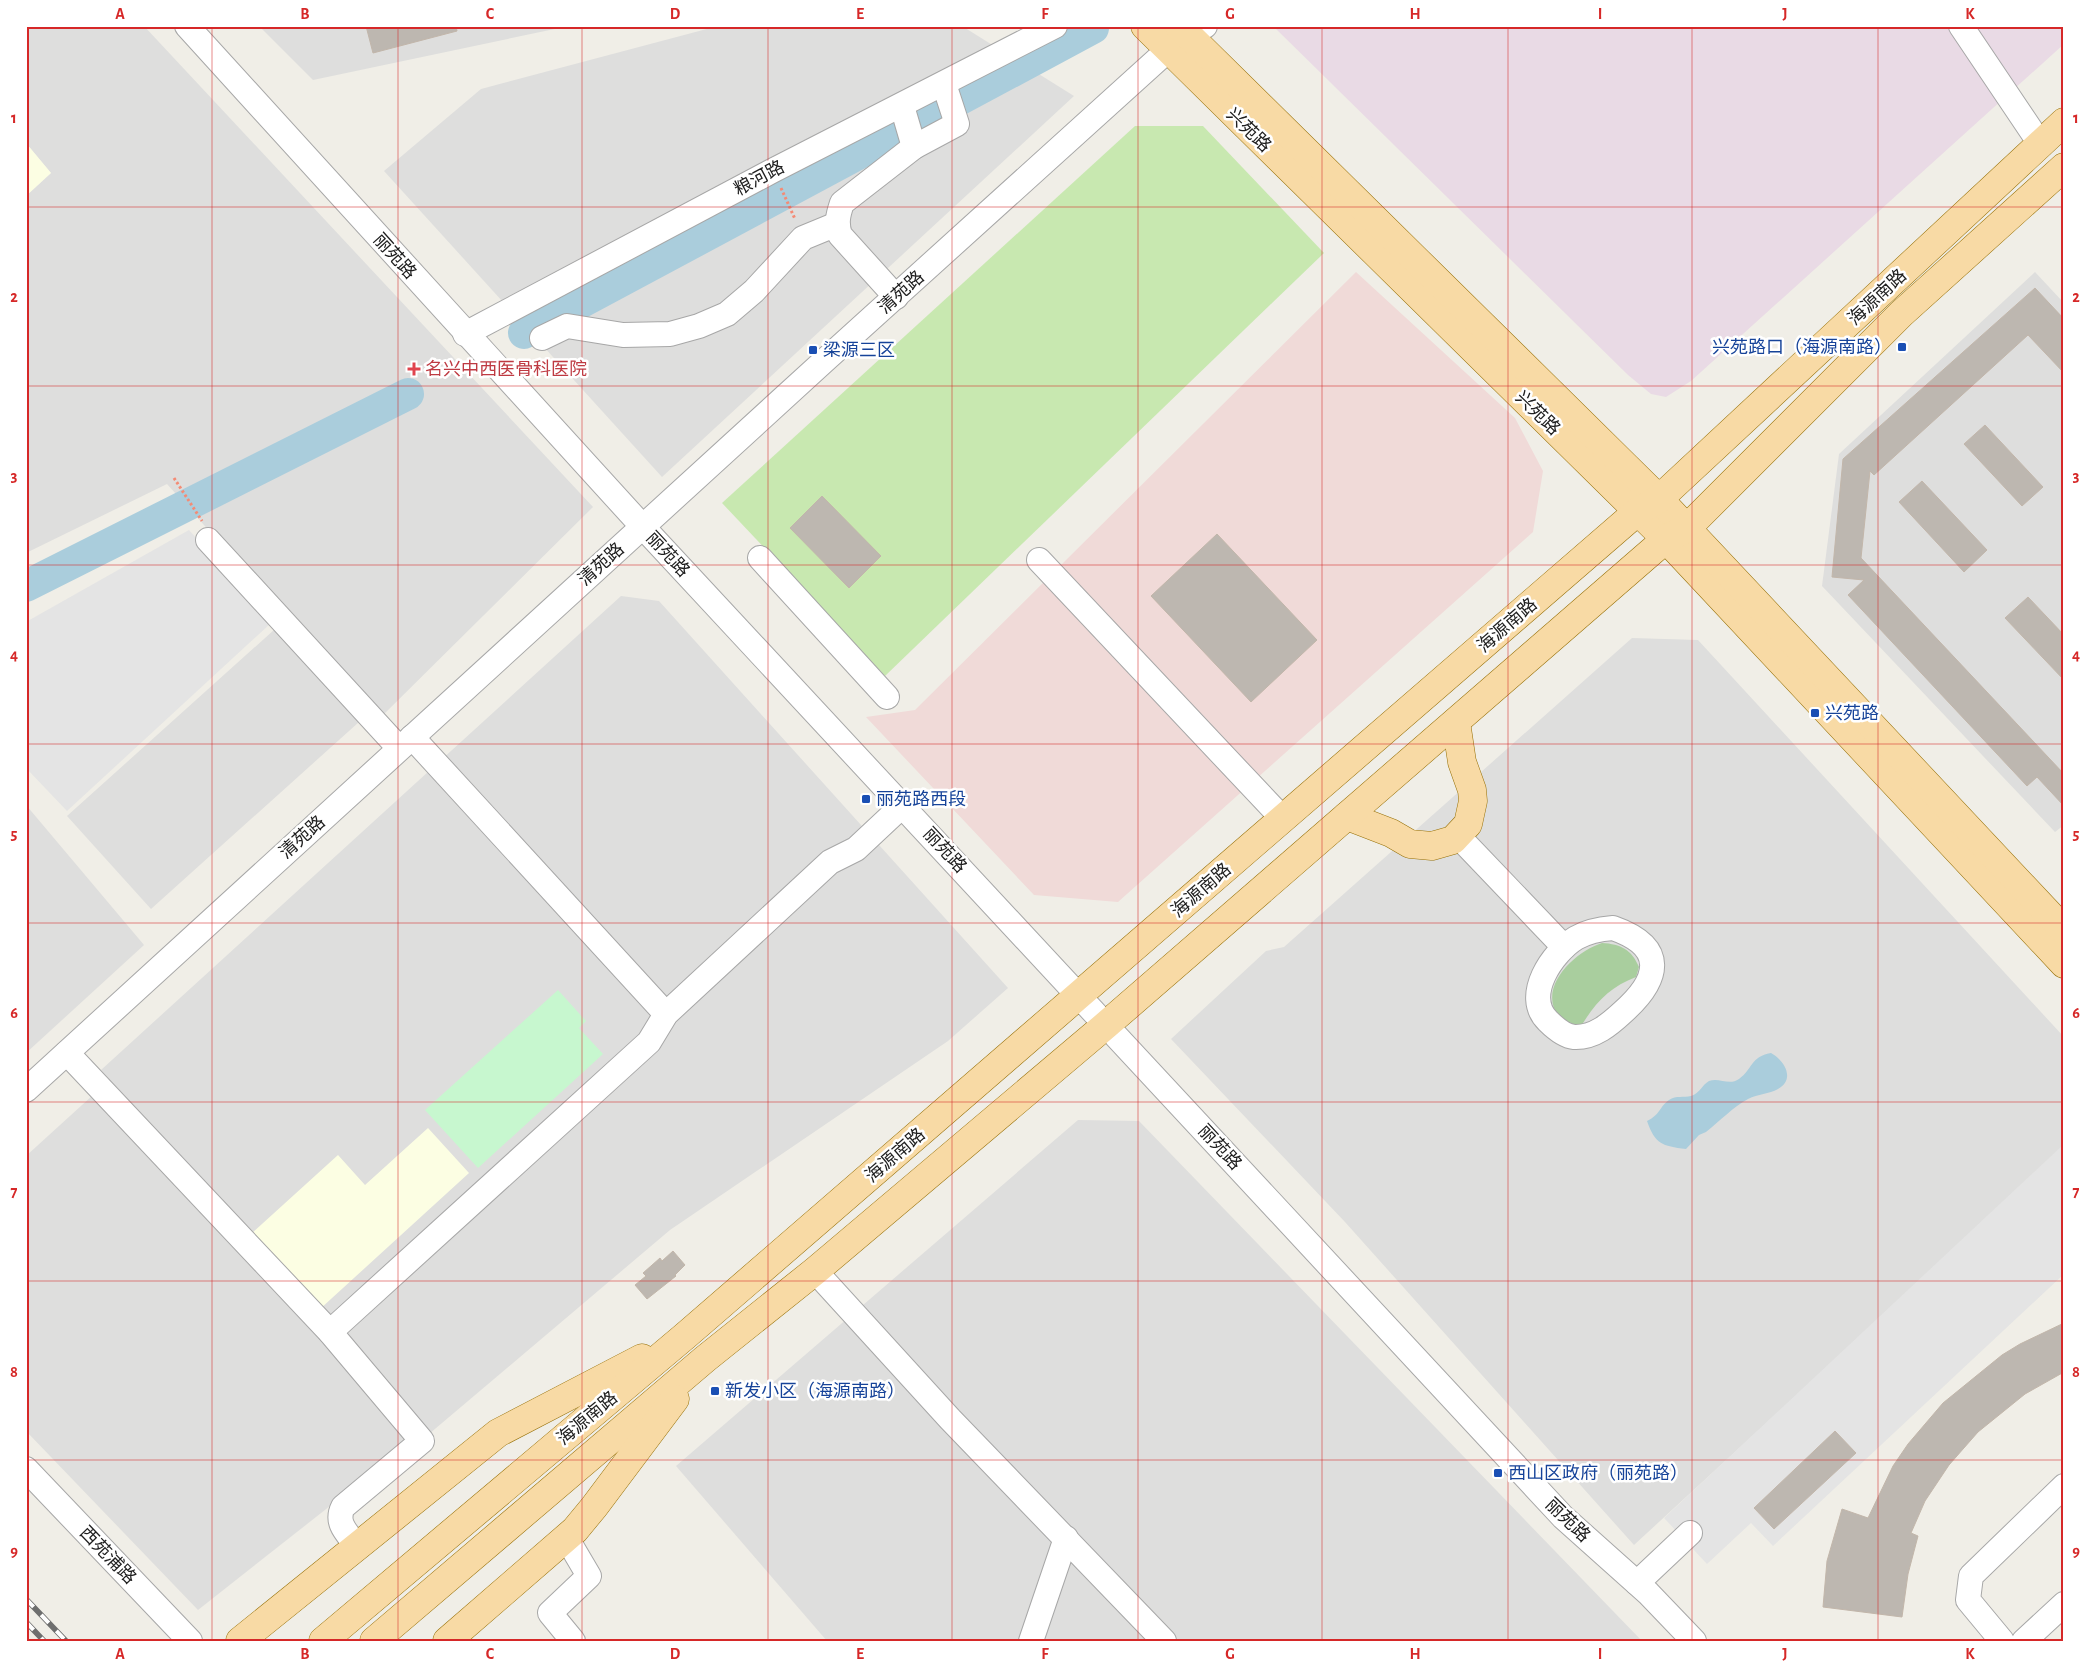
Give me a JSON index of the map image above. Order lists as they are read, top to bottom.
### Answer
{
  "streets": {
    "main road": ["兴苑路", "海源南路"],
    "street": [
      "粮河路",
      "丽苑路",
      "清苑路",
      "西苑浦路"
    ]
  },
  "crossings": [
    ["兴苑路", "清苑路"],
    ["兴苑路", "海源南路"],
    ["粮河路", "丽苑路"],
    ["丽苑路", "清苑路"],
    ["丽苑路", "海源南路"]
  ],
  "places": {
    "transit": [
      "兴苑路口（海源南路）",
      "梁源三区",
      "兴苑路",
      "丽苑路西段",
      "新发小区（海源南路）",
      "西山区政府（丽苑路）"
    ],
    "health": ["名兴中西医骨科医院"]
  },
  "grid": {
    "columns": [
      "A",
      "B",
      "C",
      "D",
      "E",
      "F",
      "G",
      "H",
      "I",
      "J",
      "K"
    ],
    "rows": [
      "1",
      "2",
      "3",
      "4",
      "5",
      "6",
      "7",
      "8",
      "9"
    ]
  }
}
